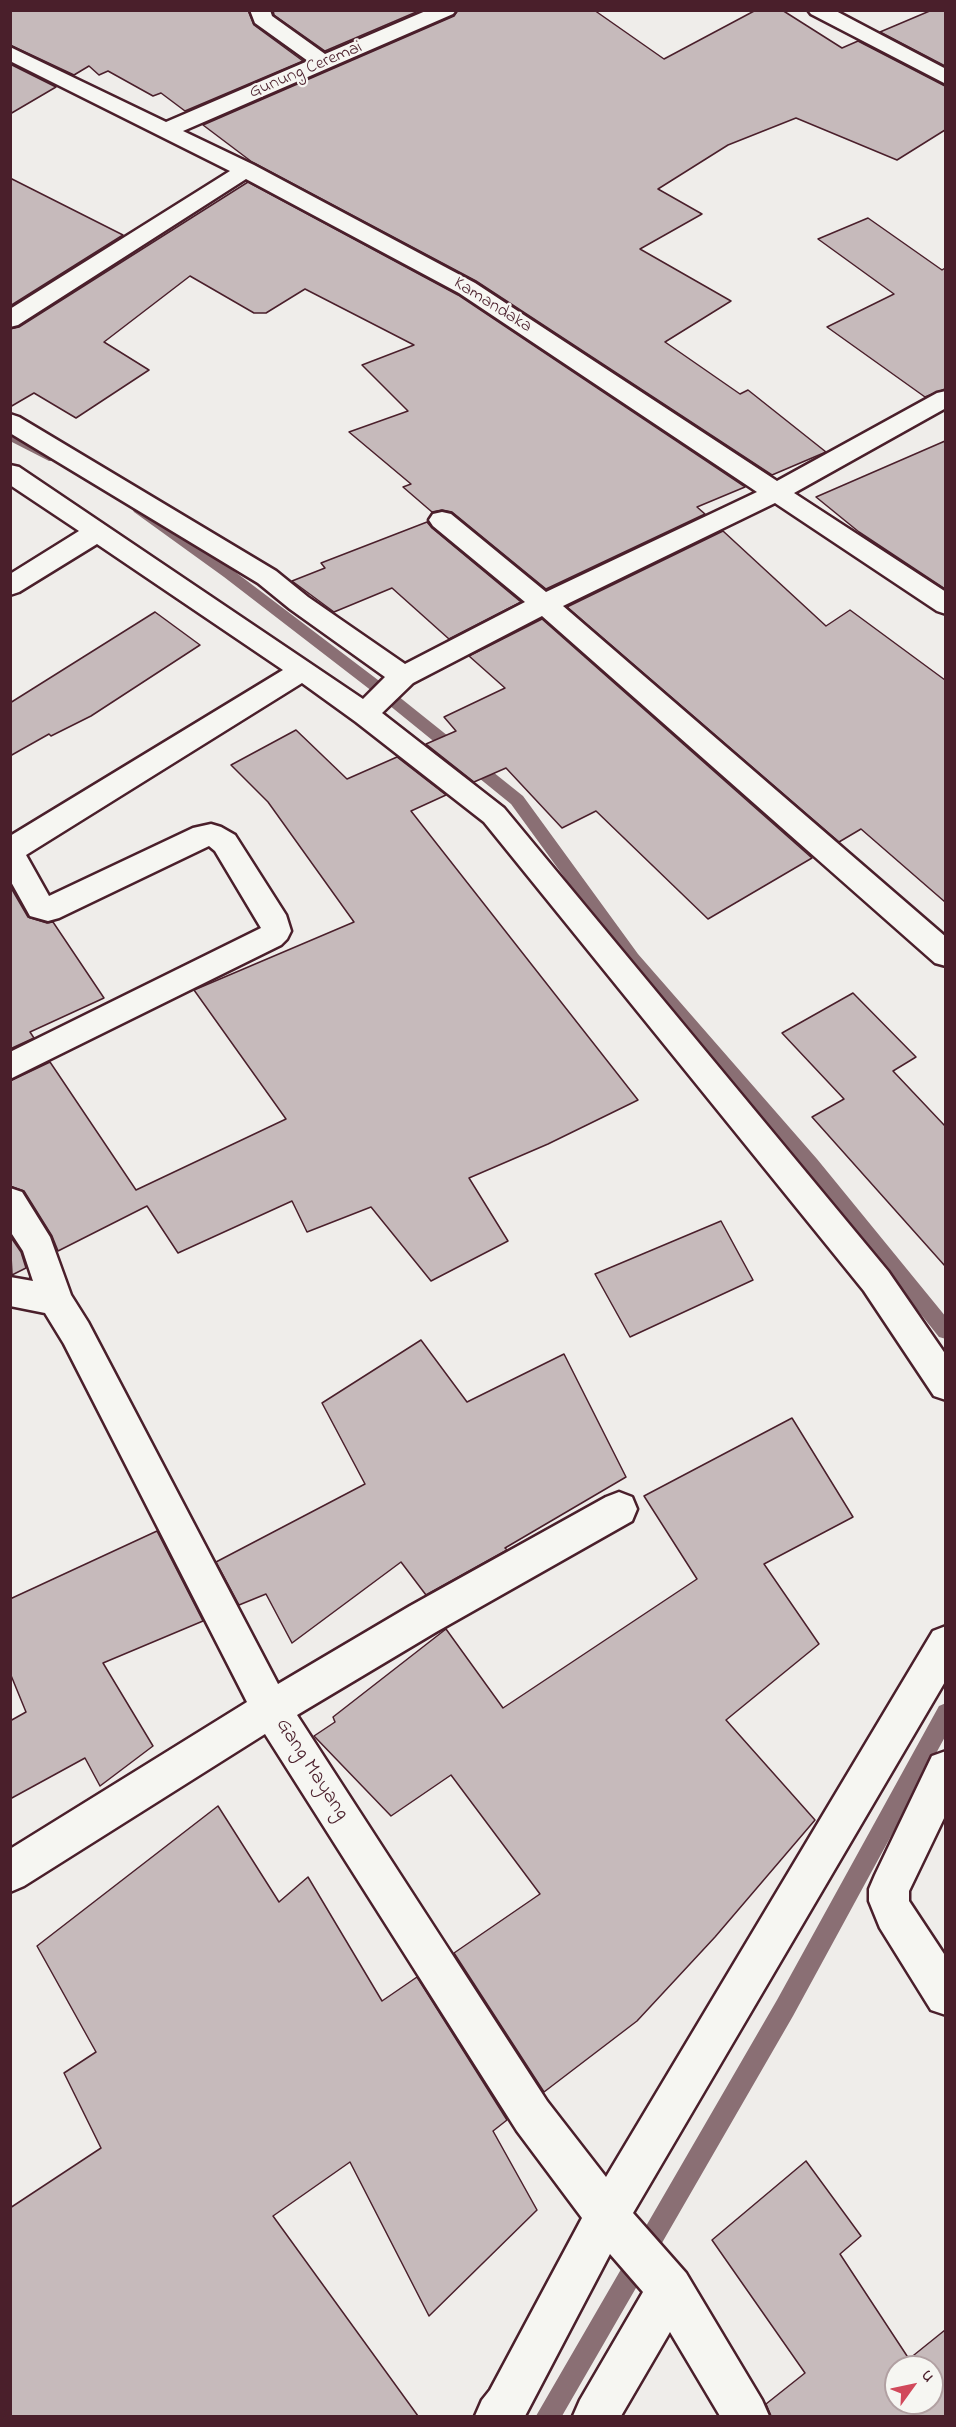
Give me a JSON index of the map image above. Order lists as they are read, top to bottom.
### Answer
{
  "streets": {
    "street": ["Gunung Ceremai", "Kamandaka", "Gang Mayang"]
  },
  "crossings": [
    ["Gunung Ceremai", "Kamandaka"]
  ],
  "north": "top right"
}
